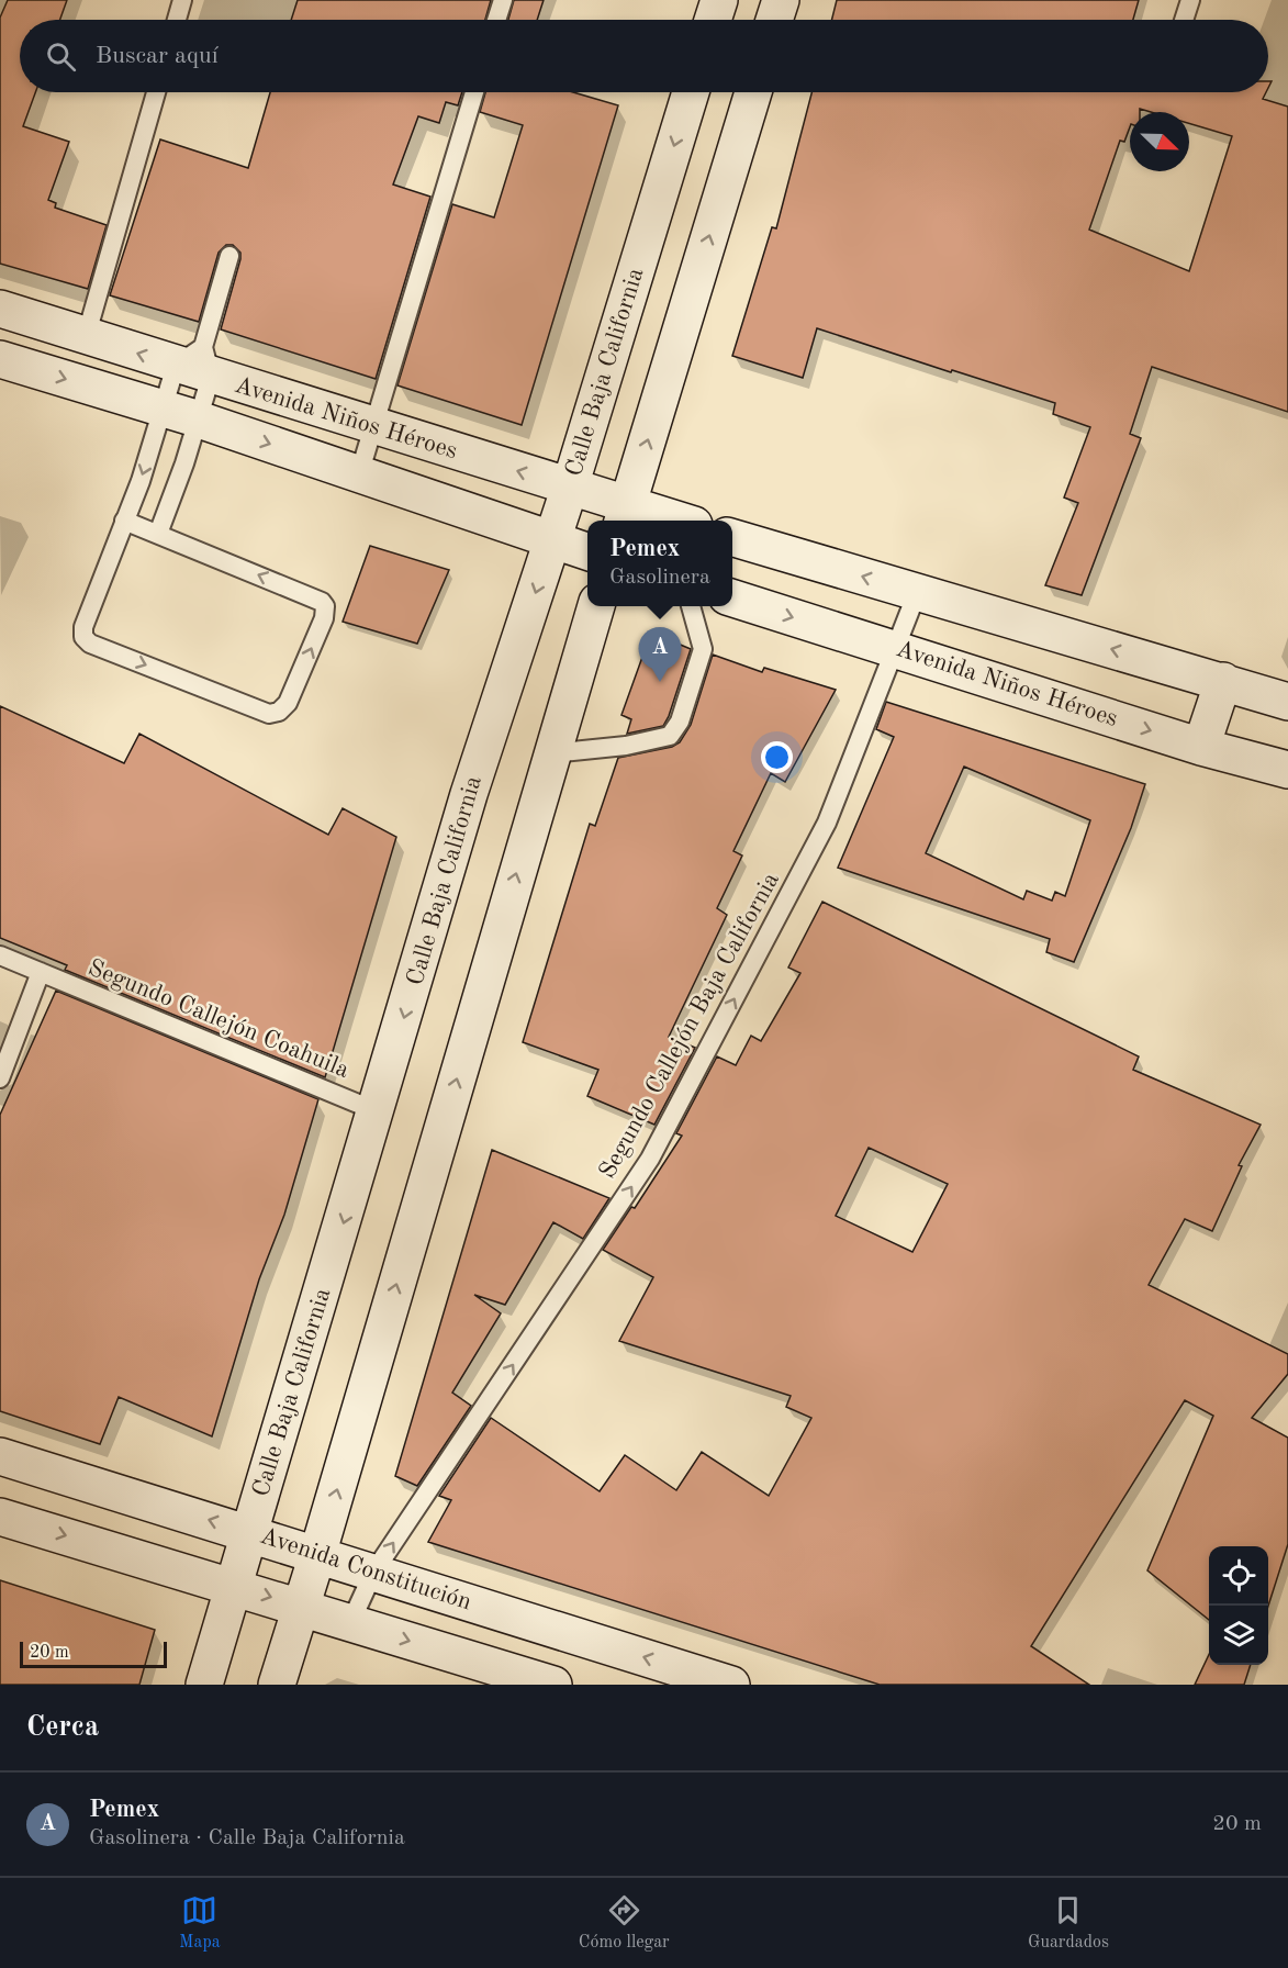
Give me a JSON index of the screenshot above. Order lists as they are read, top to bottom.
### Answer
{
  "streets": {
    "street": ["Calle Baja California", "Avenida Niños Héroes", "Avenida Constitución"],
    "lane": ["Segundo Callejón Coahuila", "Segundo Callejón Baja California"]
  },
  "crossings": [
    ["Calle Baja California", "Avenida Niños Héroes"],
    ["Calle Baja California", "Segundo Callejón Coahuila"],
    ["Calle Baja California", "Avenida Constitución"],
    ["Avenida Niños Héroes", "Segundo Callejón Baja California"],
    ["Segundo Callejón Baja California", "Avenida Constitución"]
  ],
  "one_way": ["Segundo Callejón Baja California"],
  "scale_bar": "20 m",
  "north": "bottom right",
  "page": {
    "search": "Buscar aquí",
    "popup": ["Pemex", "Gasolinera"],
    "pins": "A",
    "scale": "20 m",
    "heading": "Cerca",
    "list": [
      {
        "mark": "A",
        "name": "Pemex",
        "note": "Gasolinera · Calle Baja California",
        "value": "20 m"
      }
    ],
    "nav": ["Mapa", "Cómo llegar", "Guardados"]
  }
}
